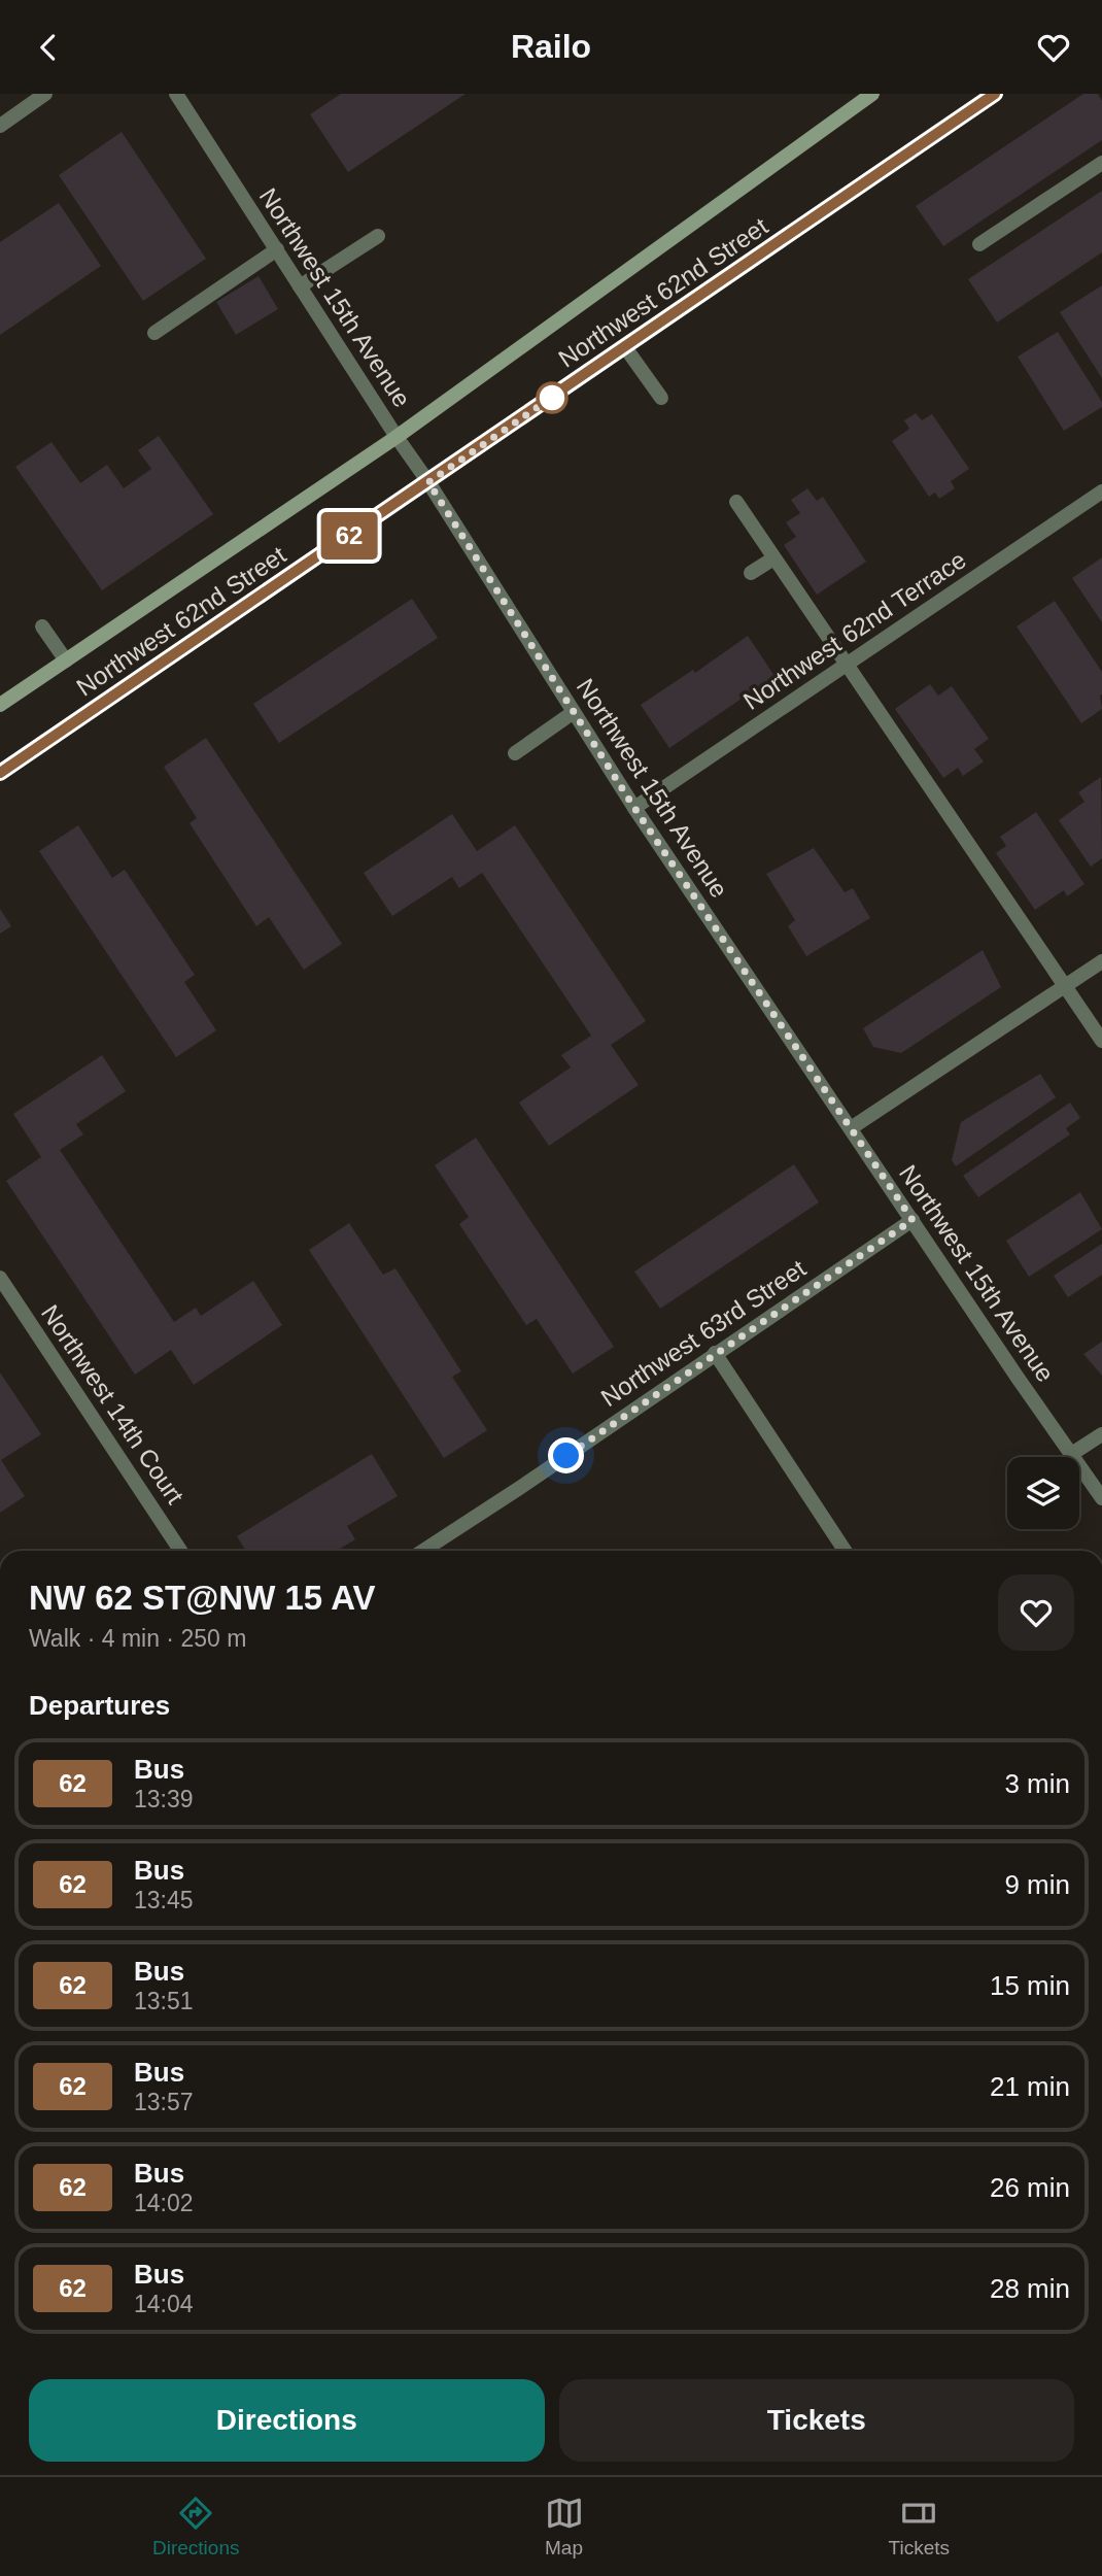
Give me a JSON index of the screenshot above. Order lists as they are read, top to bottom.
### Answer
{
  "streets": {
    "main road": ["Northwest 62nd Street"],
    "street": [
      "Northwest 15th Avenue",
      "Northwest 62nd Terrace",
      "Northwest 63rd Street",
      "Northwest 14th Court"
    ]
  },
  "crossings": [
    ["Northwest 62nd Street", "Northwest 15th Avenue"],
    ["Northwest 15th Avenue", "Northwest 62nd Terrace"],
    ["Northwest 15th Avenue", "Northwest 63rd Street"]
  ],
  "lines": ["bus line 62"],
  "page": {
    "header": "Railo",
    "on_map": "62",
    "heading": [
      ["NW 62 ST@NW 15 AV", "Walk · 4 min · 250 m"],
      "Departures"
    ],
    "list": [
      {
        "mark": "62",
        "name": "Bus",
        "note": "13:39",
        "value": "3 min"
      },
      {
        "mark": "62",
        "name": "Bus",
        "note": "13:45",
        "value": "9 min"
      },
      {
        "mark": "62",
        "name": "Bus",
        "note": "13:51",
        "value": "15 min"
      },
      {
        "mark": "62",
        "name": "Bus",
        "note": "13:57",
        "value": "21 min"
      },
      {
        "mark": "62",
        "name": "Bus",
        "note": "14:02",
        "value": "26 min"
      },
      {
        "mark": "62",
        "name": "Bus",
        "note": "14:04",
        "value": "28 min"
      }
    ],
    "buttons": ["Directions", "Tickets"],
    "tabs": ["Directions", "Map", "Tickets"]
  }
}
